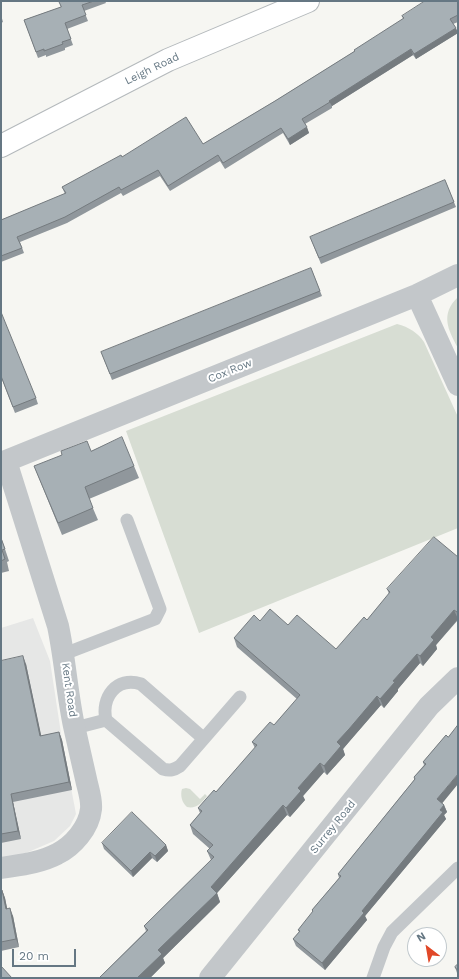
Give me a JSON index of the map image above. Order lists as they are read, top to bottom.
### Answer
{
  "streets": {
    "main road": ["Leigh Road"],
    "street": ["Cox Row", "Kent Road", "Surrey Road"]
  },
  "crossings": [
    ["Cox Row", "Kent Road"]
  ],
  "scale_bar": "20 m",
  "north": "top left"
}
